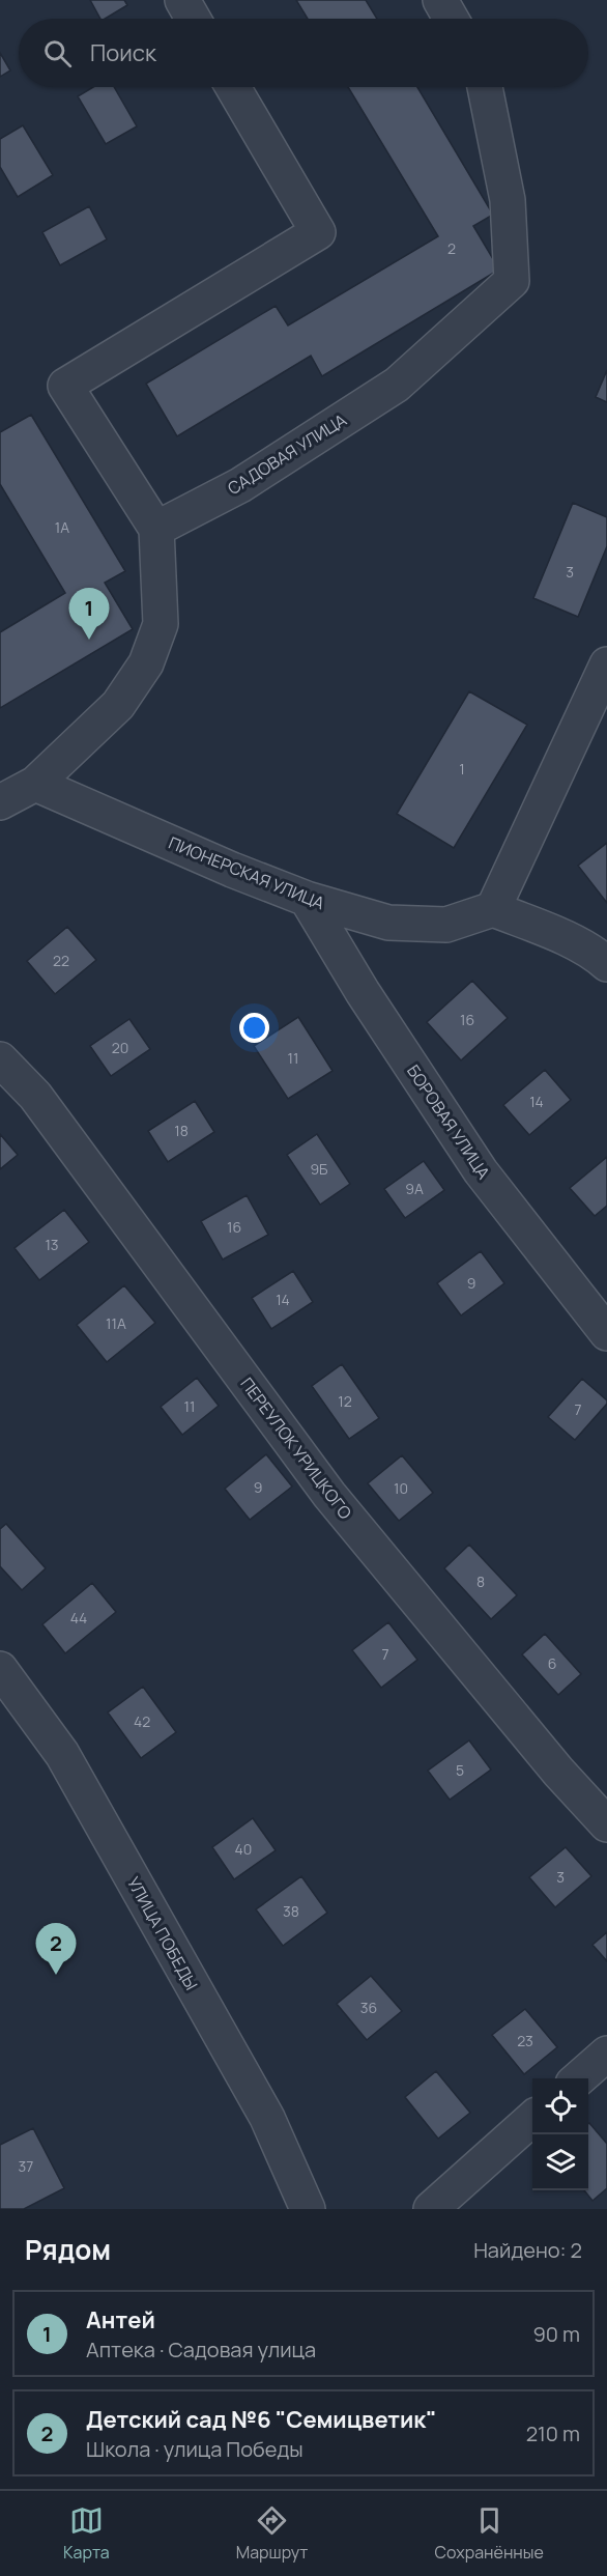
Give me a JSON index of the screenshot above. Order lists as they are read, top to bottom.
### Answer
{
  "streets": {
    "street": [
      "САДОВАЯ УЛИЦА",
      "ПИОНЕРСКАЯ УЛИЦА",
      "БОРОВАЯ УЛИЦА",
      "ПЕРЕУЛОК УРИЦКОГО",
      "УЛИЦА ПОБЕДЫ"
    ]
  },
  "crossings": [
    ["ПИОНЕРСКАЯ УЛИЦА", "БОРОВАЯ УЛИЦА"]
  ],
  "house_numbers": [
    "2",
    "1А",
    "3",
    "1",
    "22",
    "16",
    "20",
    "11",
    "14",
    "18",
    "9Б",
    "9А",
    "16",
    "13",
    "9",
    "14",
    "11А",
    "12",
    "11",
    "7",
    "9",
    "10",
    "8",
    "44",
    "7",
    "6",
    "42",
    "5",
    "40",
    "3",
    "38",
    "36",
    "23",
    "37"
  ],
  "page": {
    "search": "Поиск",
    "pins": ["1", "2"],
    "heading": ["Рядом", "Найдено: 2"],
    "list": [
      {
        "mark": "1",
        "name": "Антей",
        "note": "Аптека · Садовая улица",
        "value": "90 m"
      },
      {
        "mark": "2",
        "name": "Детский сад №6 \"Семицветик\"",
        "note": "Школа · улица Победы",
        "value": "210 m"
      }
    ],
    "nav": ["Карта", "Маршрут", "Сохранённые"]
  }
}
